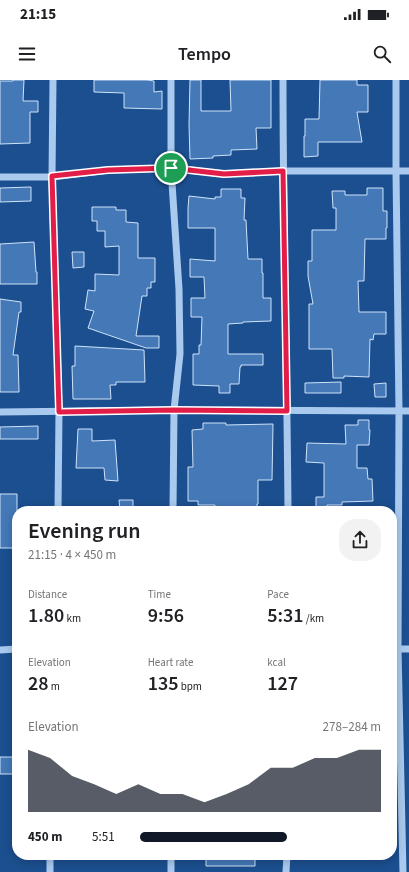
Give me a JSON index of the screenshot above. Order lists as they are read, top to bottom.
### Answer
{
  "page": {
    "status": "21:15",
    "header": "Tempo",
    "heading": ["Evening run", "21:15 · 4 × 450 m"],
    "stats": [
      ["Distance", "1.80 km"],
      ["Time", "9:56"],
      ["Pace", "5:31 /km"],
      ["Elevation", "28 m"],
      ["Heart rate", "135 bpm"],
      ["kcal", "127"]
    ],
    "chart": ["Elevation", "278–284 m"],
    "list": [
      {
        "name": "450 m",
        "note": "5:51"
      }
    ]
  }
}
